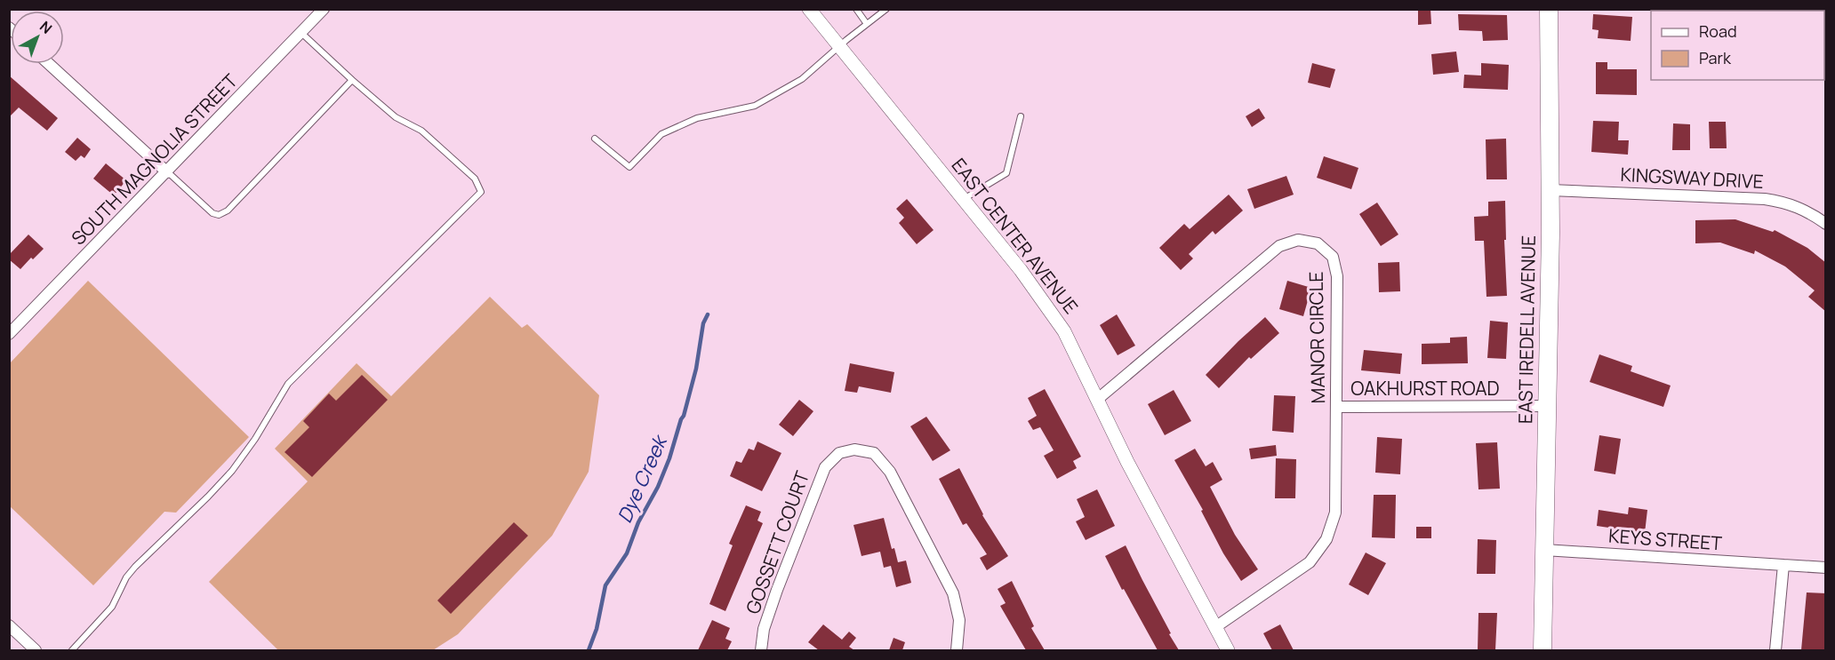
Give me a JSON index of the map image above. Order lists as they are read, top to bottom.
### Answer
{
  "streets": {
    "main road": ["EAST IREDELL AVENUE"],
    "street": [
      "SOUTH MAGNOLIA STREET",
      "KINGSWAY DRIVE",
      "EAST CENTER AVENUE",
      "MANOR CIRCLE",
      "OAKHURST ROAD",
      "KEYS STREET",
      "GOSSETT COURT"
    ]
  },
  "crossings": [
    ["KINGSWAY DRIVE", "EAST IREDELL AVENUE"],
    ["EAST CENTER AVENUE", "MANOR CIRCLE"],
    ["EAST IREDELL AVENUE", "OAKHURST ROAD"],
    ["EAST IREDELL AVENUE", "KEYS STREET"],
    ["MANOR CIRCLE", "OAKHURST ROAD"]
  ],
  "water": ["Dye Creek"],
  "legend": ["Road", "Park"],
  "north": "top right"
}
